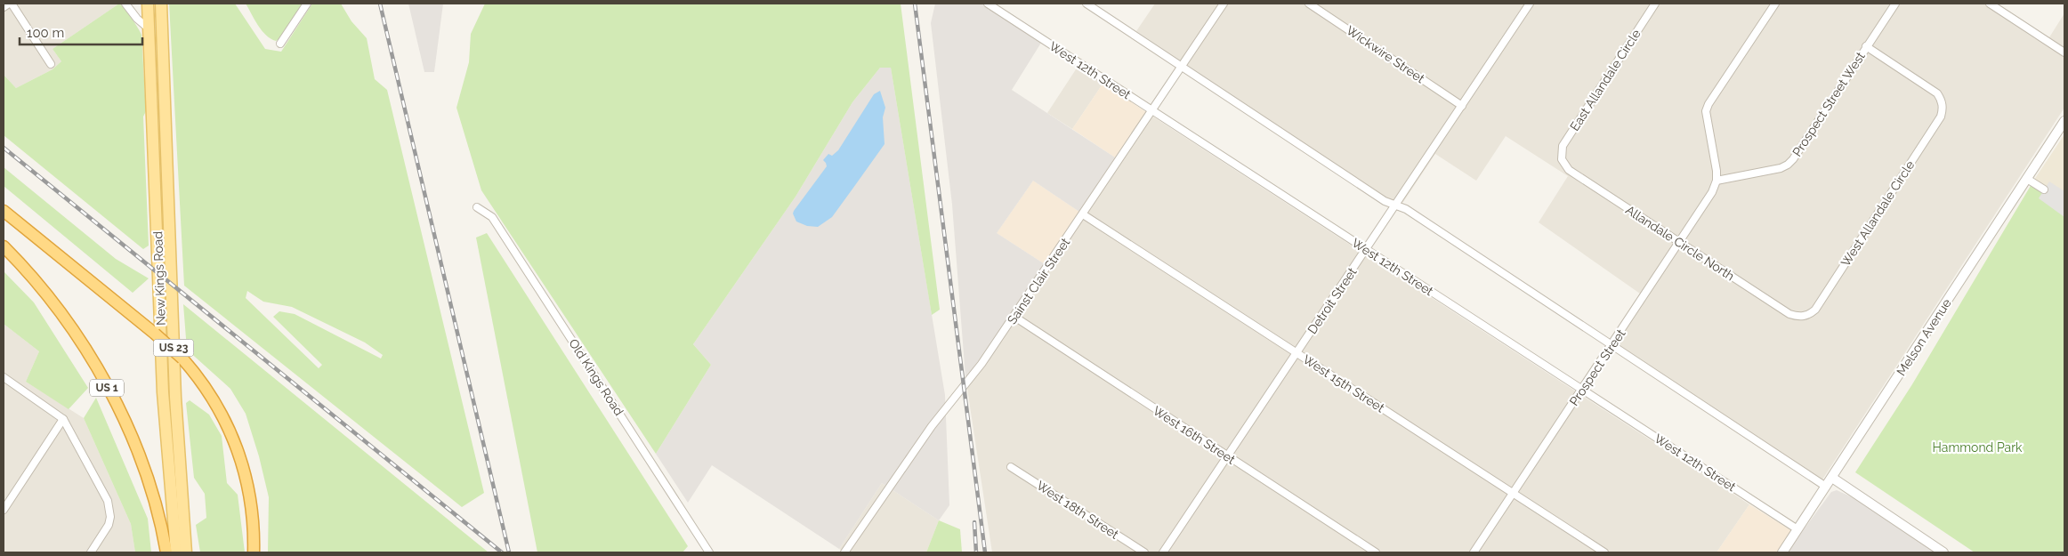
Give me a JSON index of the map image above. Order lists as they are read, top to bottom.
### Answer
{
  "streets": {
    "highway": ["US 1"],
    "main road": ["New Kings Road", "US 23"],
    "street": [
      "Wickwire Street",
      "West 12th Street",
      "East Allandale Circle",
      "Prospect Street West",
      "West Allandale Circle",
      "Allandale Circle North",
      "Sainst Clair Street",
      "Detroit Street",
      "Melson Avenue",
      "Prospect Street",
      "Old Kings Road",
      "West 15th Street",
      "West 16th Street",
      "West 18th Street"
    ]
  },
  "crossings": [
    ["Wickwire Street", "Detroit Street"],
    ["West 12th Street", "Sainst Clair Street"],
    ["West 12th Street", "Detroit Street"],
    ["West 12th Street", "Melson Avenue"],
    ["West 12th Street", "Prospect Street"],
    ["East Allandale Circle", "Allandale Circle North"],
    ["Prospect Street West", "West Allandale Circle"],
    ["Prospect Street West", "Prospect Street"],
    ["West Allandale Circle", "Allandale Circle North"],
    ["Allandale Circle North", "Prospect Street"],
    ["Sainst Clair Street", "West 15th Street"],
    ["Sainst Clair Street", "West 16th Street"],
    ["Detroit Street", "West 15th Street"],
    ["Detroit Street", "West 16th Street"],
    ["Prospect Street", "West 15th Street"]
  ],
  "parks": ["Hammond Park"],
  "scale_bar": "100 m"
}
